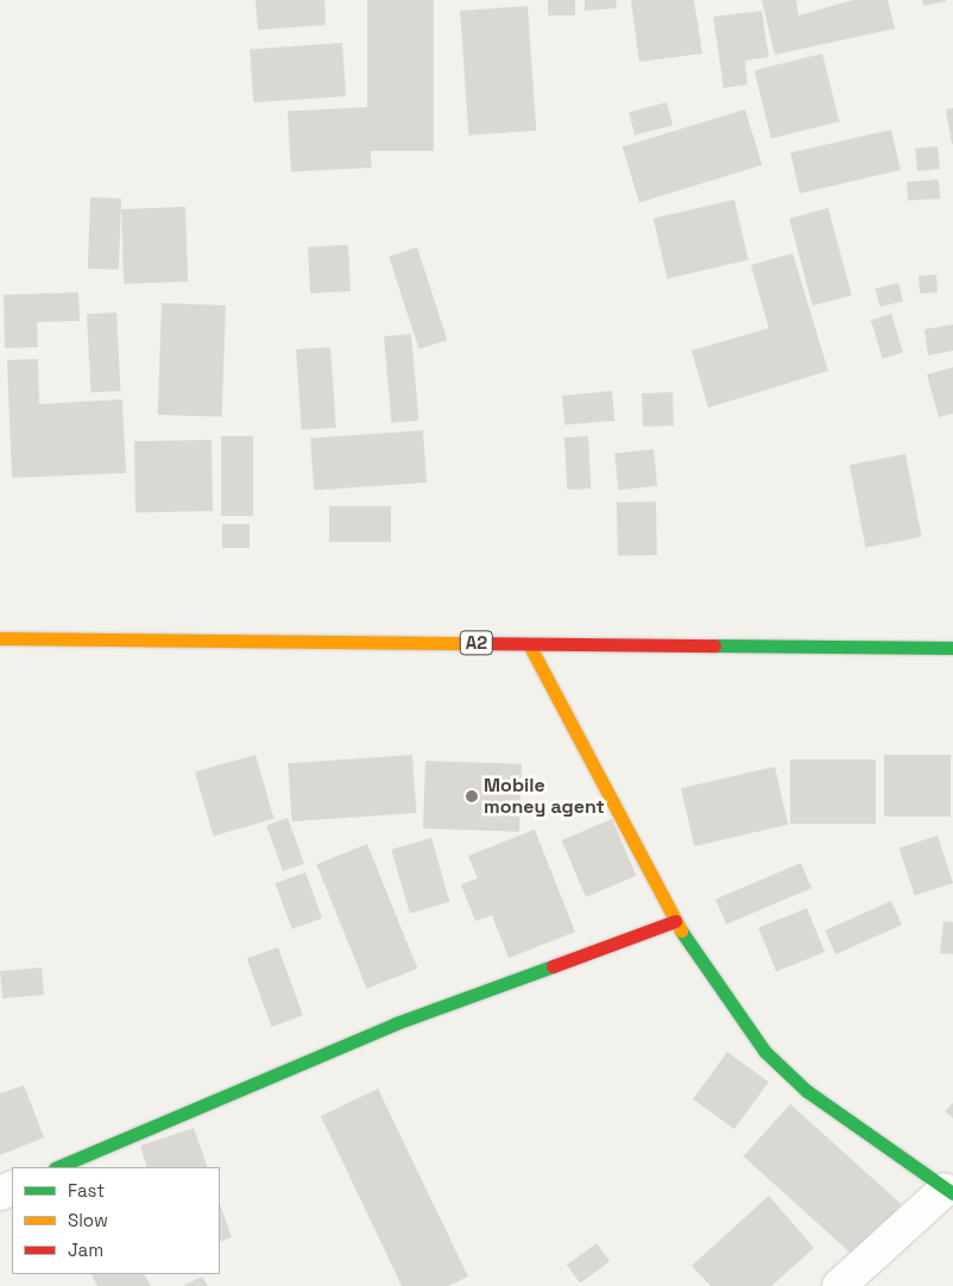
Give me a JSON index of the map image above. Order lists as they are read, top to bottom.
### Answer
{
  "streets": {
    "main road": ["A2"]
  },
  "places": ["Mobile money agent"],
  "legend": ["Fast", "Slow", "Jam"]
}
